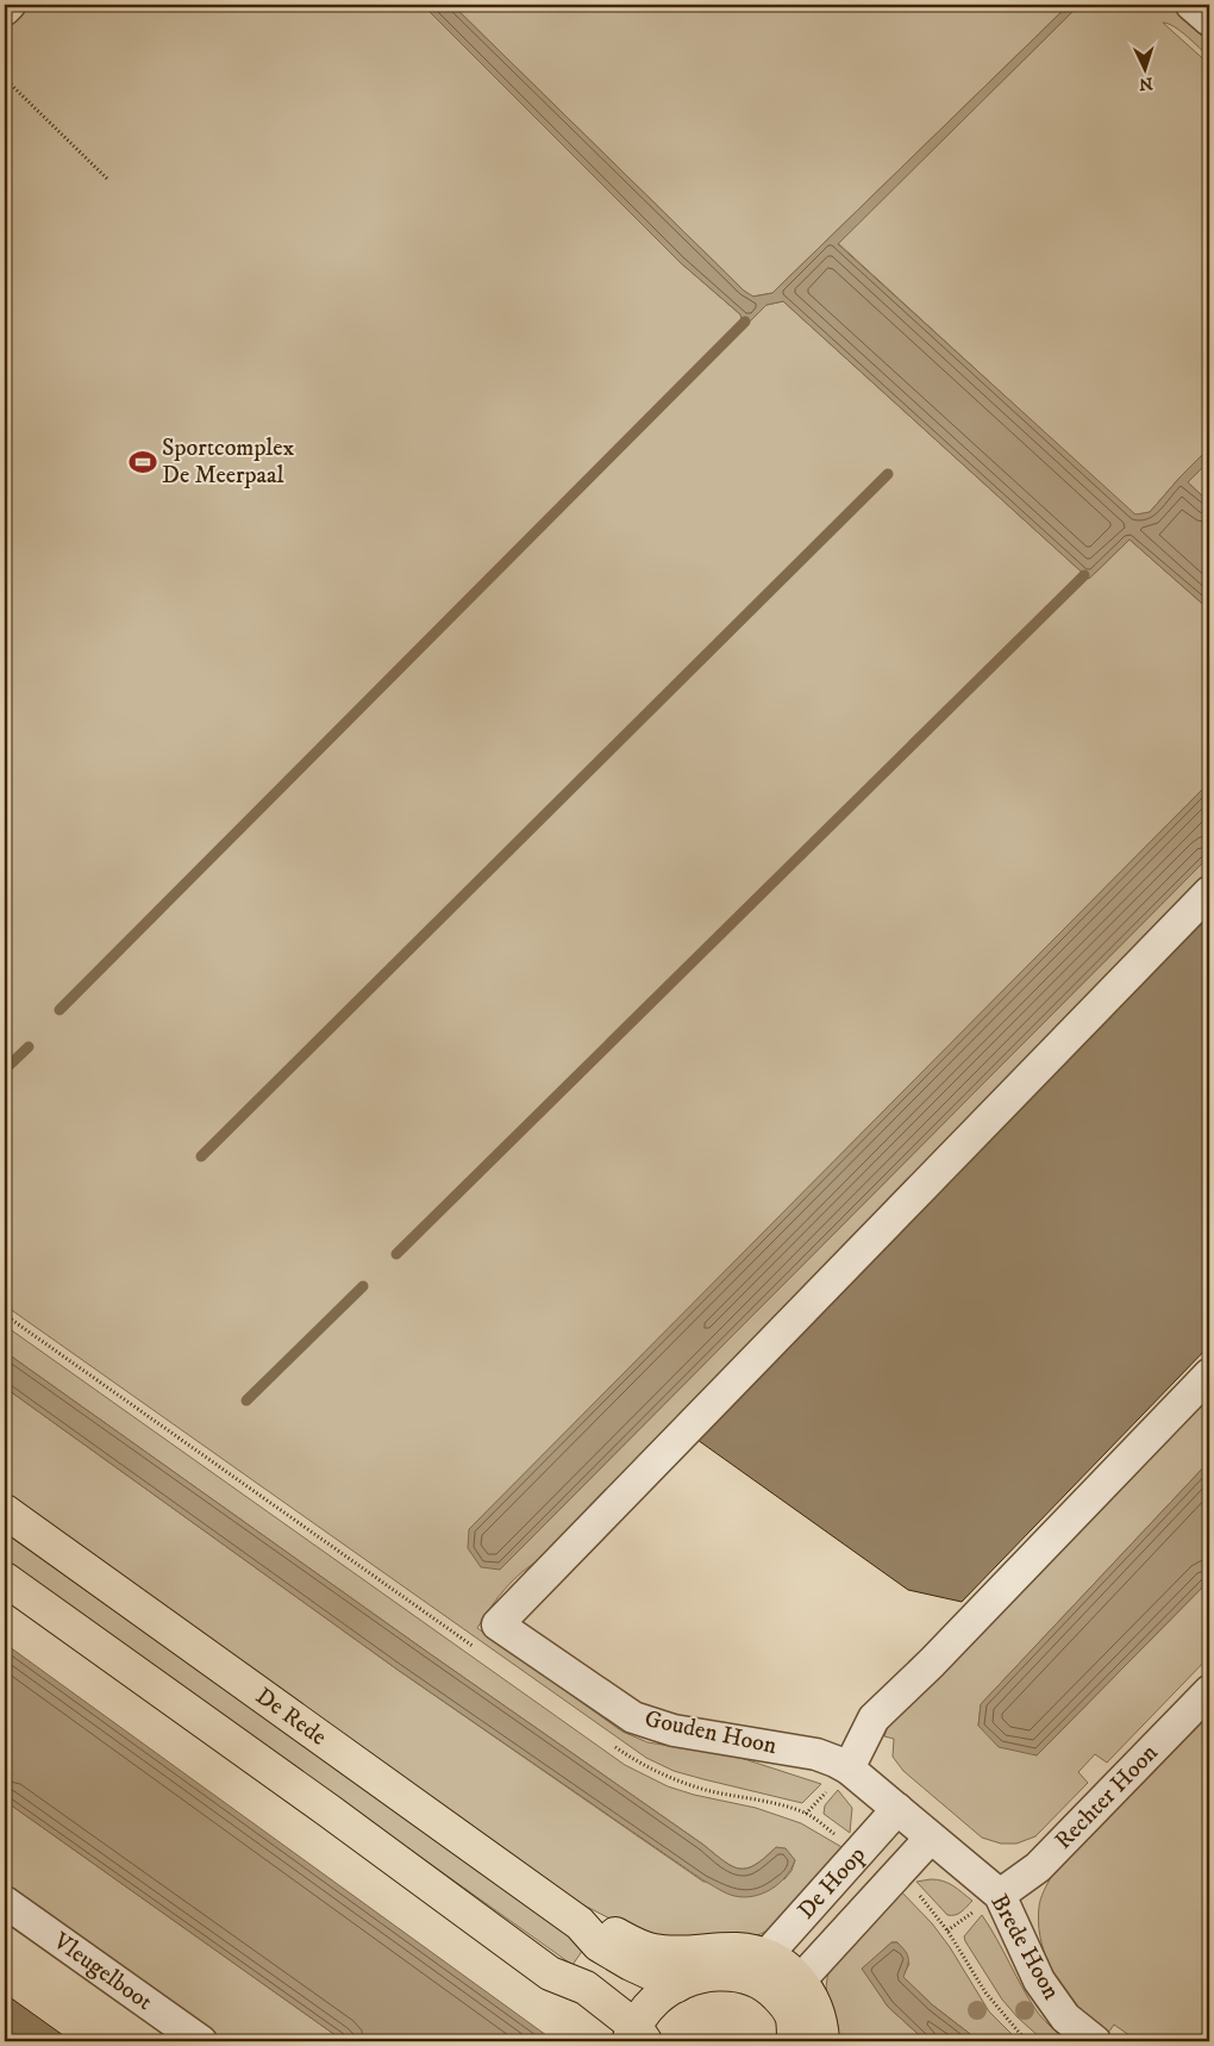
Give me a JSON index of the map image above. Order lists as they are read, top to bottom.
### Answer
{
  "streets": {
    "main road": ["De Rede"],
    "street": [
      "Gouden Hoon",
      "Rechter Hoon",
      "De Hoop",
      "Brede Hoon",
      "Vleugelboot"
    ]
  },
  "crossings": [
    ["De Rede", "De Hoop"],
    ["Gouden Hoon", "De Hoop"],
    ["Gouden Hoon", "Brede Hoon"],
    ["Rechter Hoon", "Brede Hoon"],
    ["De Hoop", "Brede Hoon"]
  ],
  "places": {
    "sports": ["Sportcomplex De Meerpaal"]
  },
  "north": "bottom"
}
